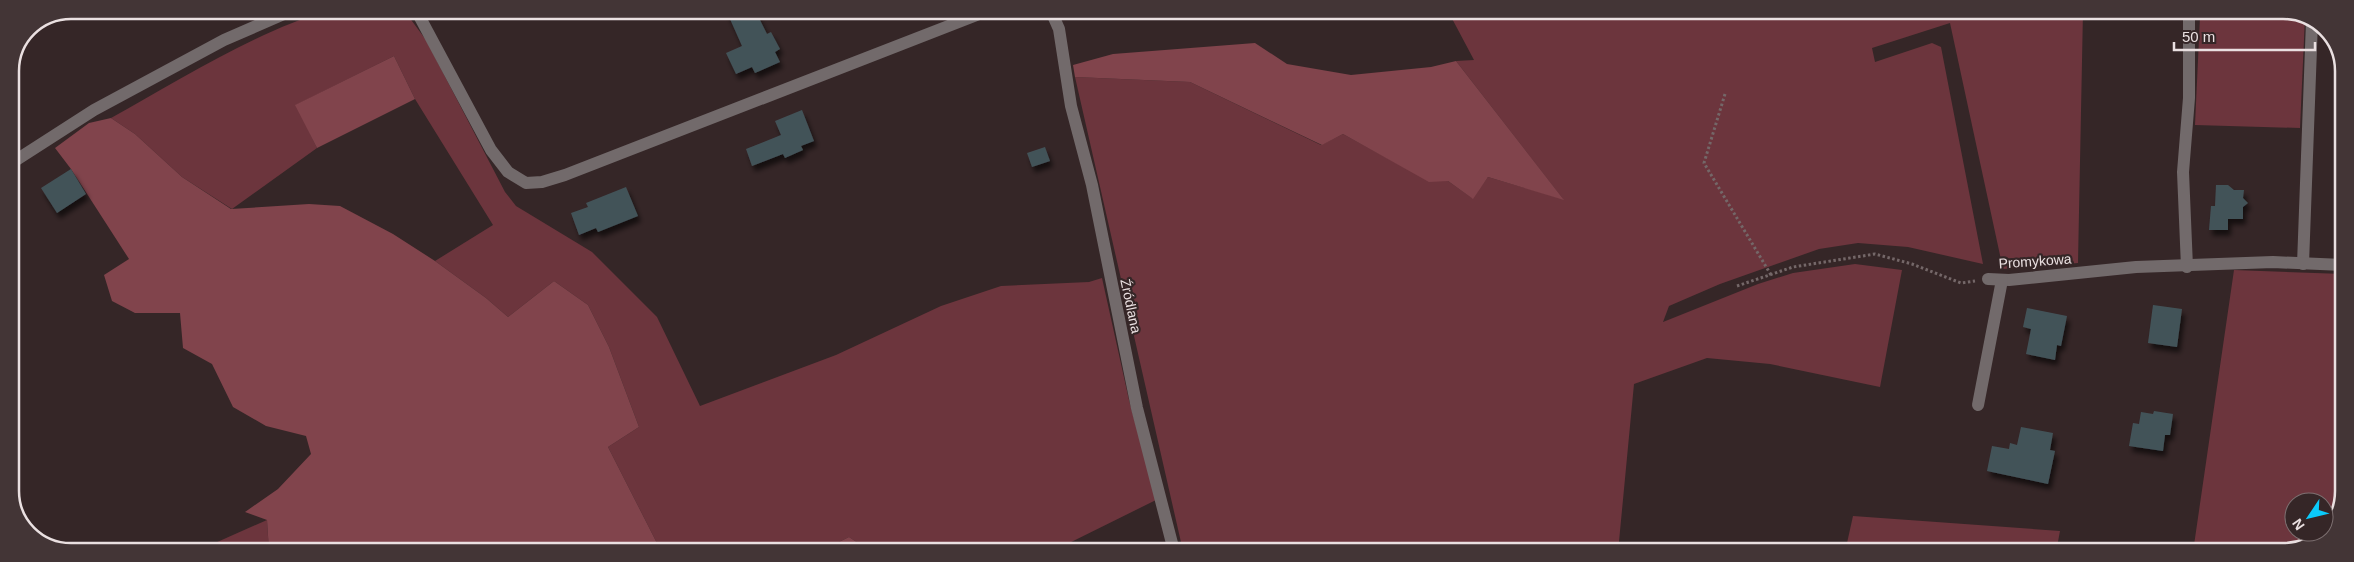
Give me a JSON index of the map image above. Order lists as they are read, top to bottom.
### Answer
{
  "streets": {
    "street": ["Promykowa", "Źródlana"]
  },
  "scale_bar": "50 m",
  "north": "bottom left"
}
